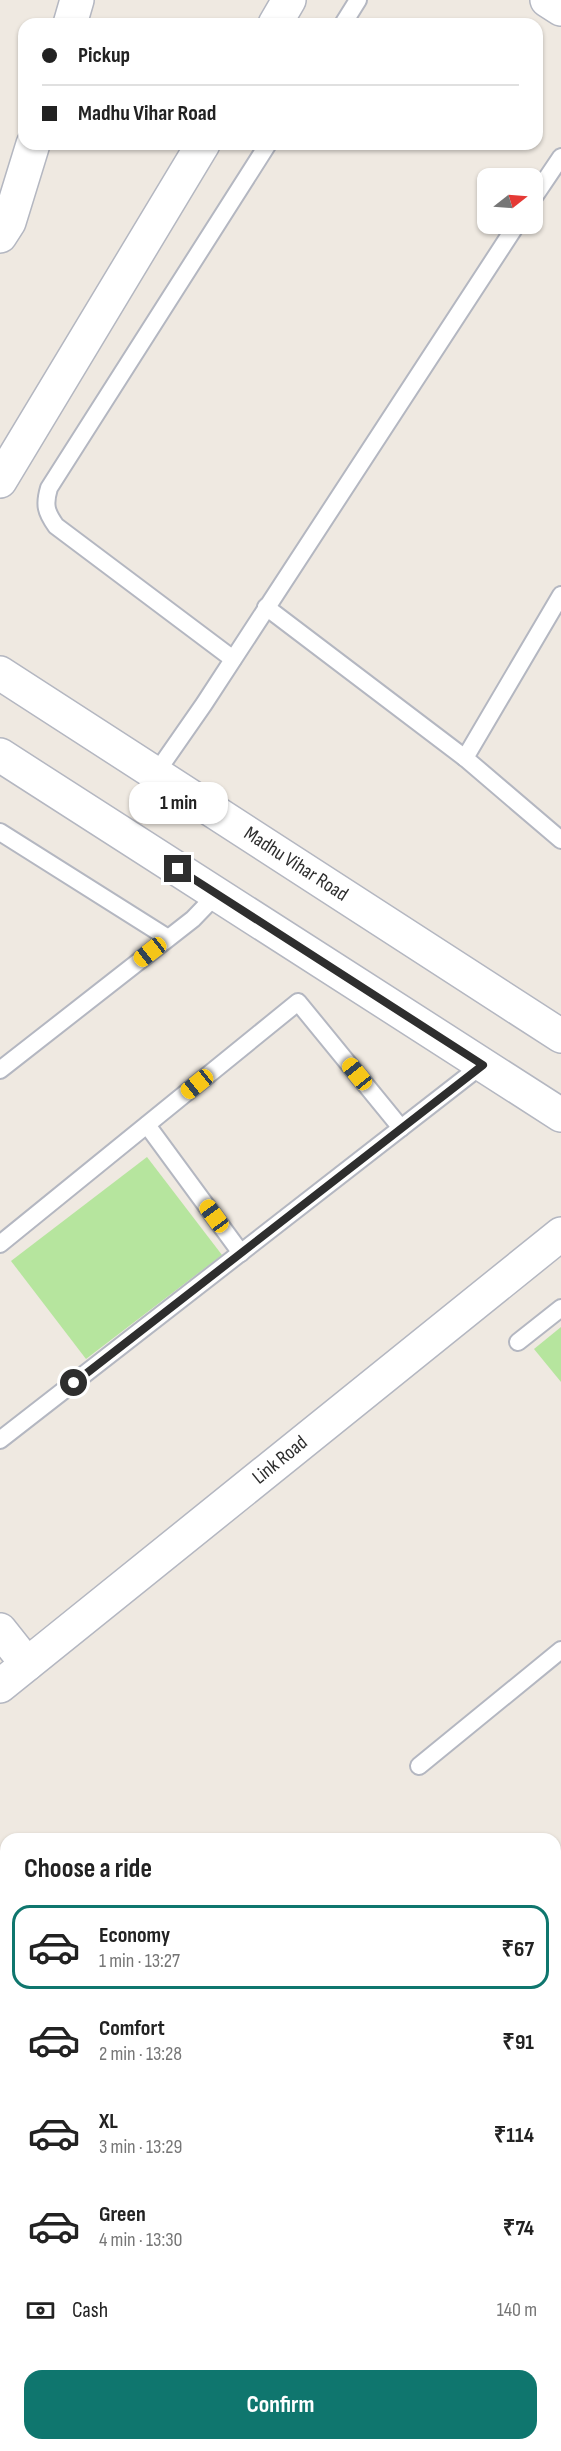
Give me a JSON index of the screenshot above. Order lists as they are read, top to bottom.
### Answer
{
  "streets": {
    "street": ["Madhu Vihar Road", "Link Road"]
  },
  "north": "right",
  "page": {
    "banner": ["Pickup", "Madhu Vihar Road"],
    "bubble": "1 min",
    "heading": "Choose a ride",
    "list": [
      {
        "name": "Economy",
        "note": "1 min · 13:27",
        "value": "₹67"
      },
      {
        "name": "Comfort",
        "note": "2 min · 13:28",
        "value": "₹91"
      },
      {
        "name": "XL",
        "note": "3 min · 13:29",
        "value": "₹114"
      },
      {
        "name": "Green",
        "note": "4 min · 13:30",
        "value": "₹74"
      }
    ],
    "pay": ["Cash", "140 m"],
    "buttons": "Confirm"
  }
}
